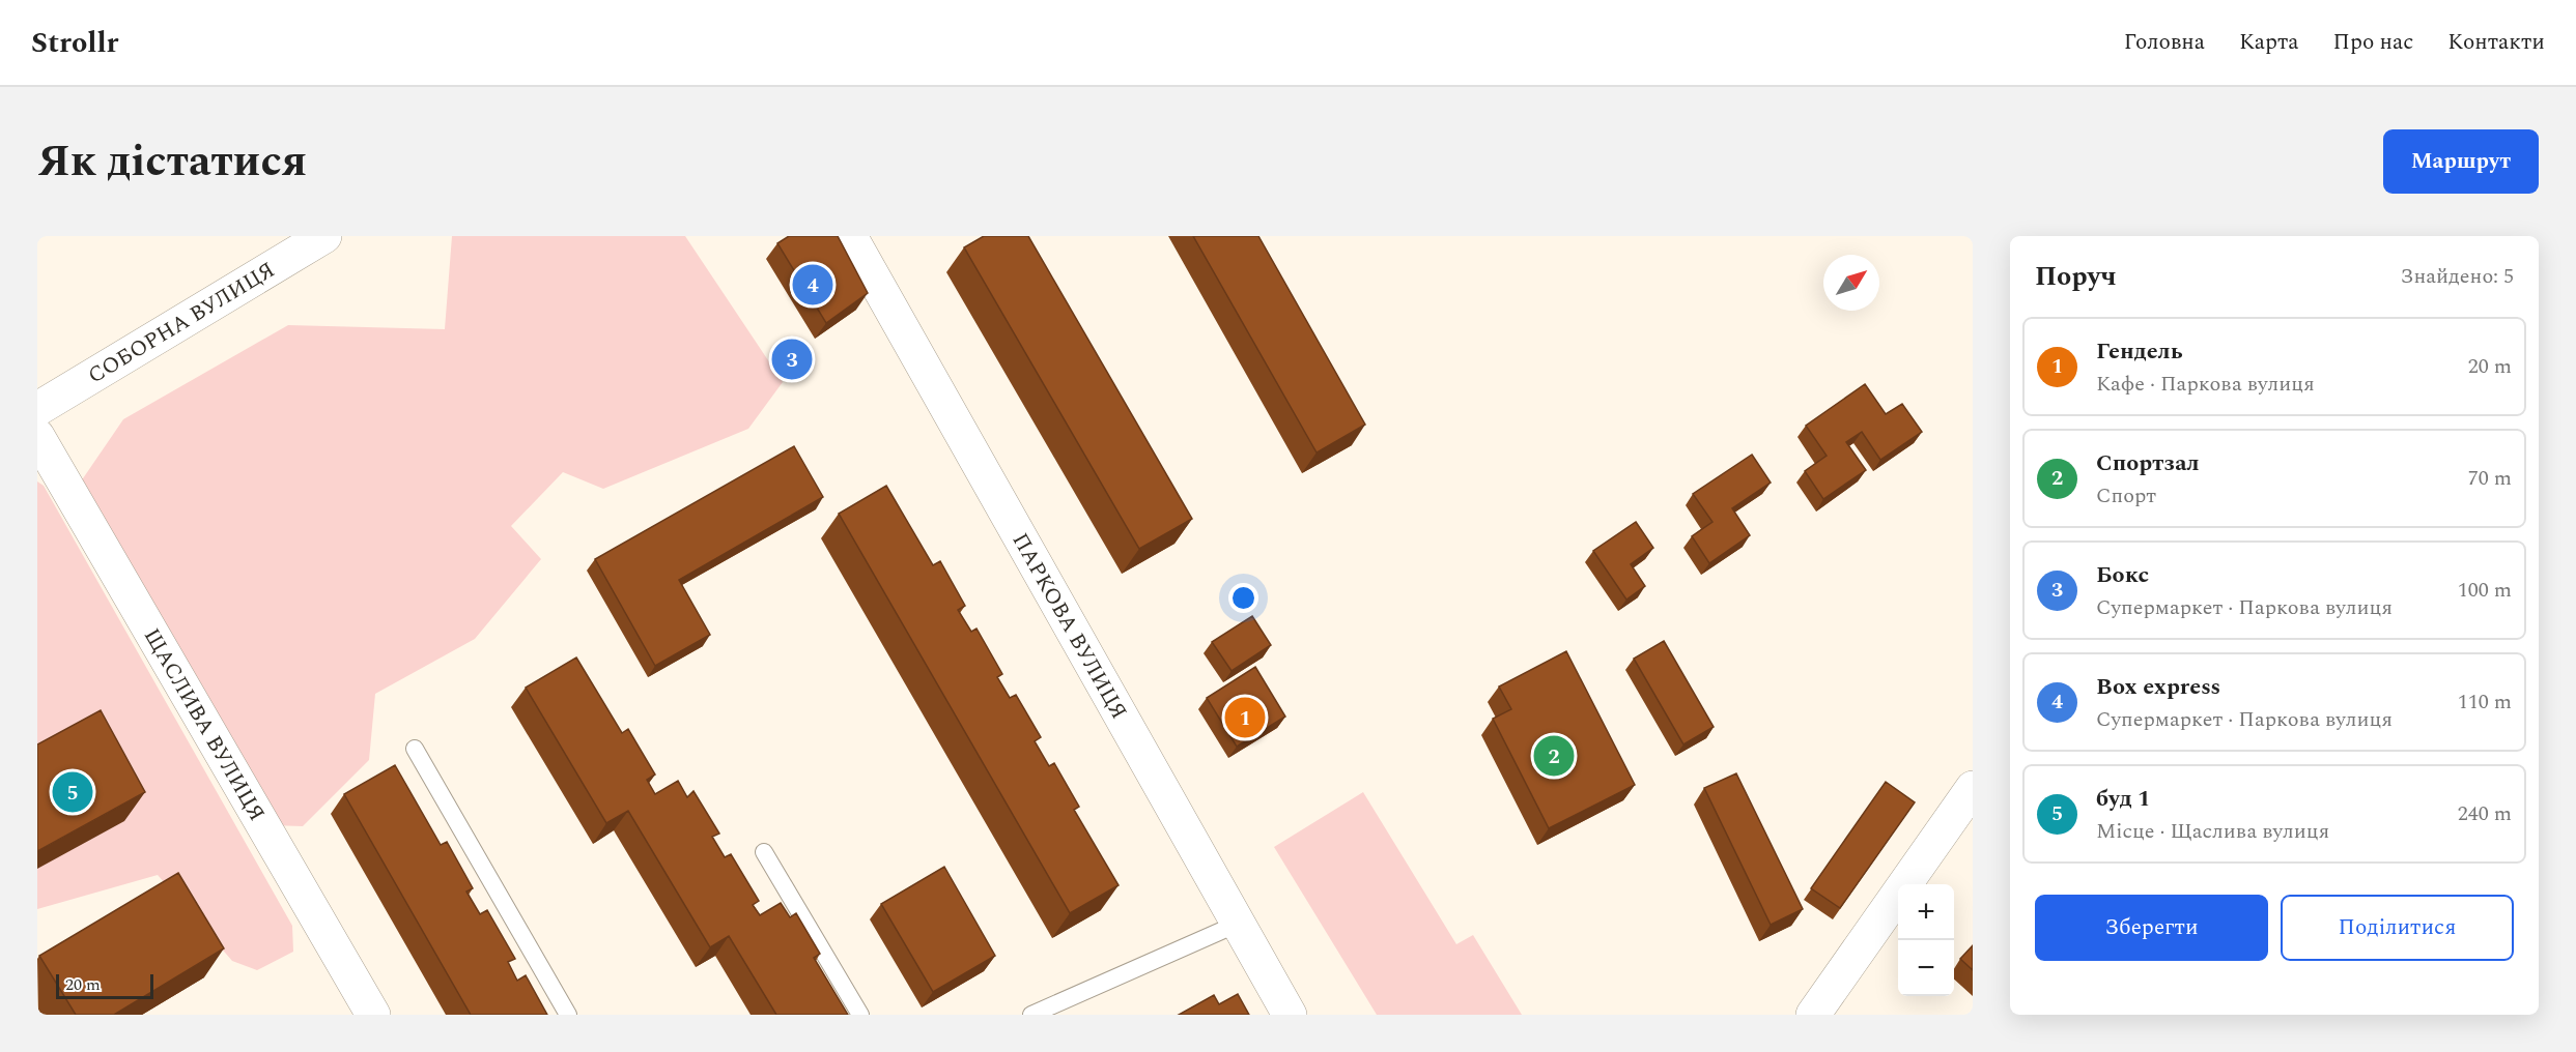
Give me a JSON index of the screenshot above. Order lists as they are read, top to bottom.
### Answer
{
  "streets": {
    "street": ["СОБОРНА ВУЛИЦЯ", "ПАРКОВА ВУЛИЦЯ", "ЩАСЛИВА ВУЛИЦЯ"]
  },
  "scale_bar": "20 m",
  "north": "top right",
  "page": {
    "header": "Strollr",
    "nav": [
      "Головна",
      "Карта",
      "Про нас",
      "Контакти"
    ],
    "title": "Як дістатися",
    "buttons": [
      "Маршрут",
      ["Зберегти", "Поділитися"]
    ],
    "heading": ["Поруч", "Знайдено: 5"],
    "pins": [
      "4",
      "3",
      "1",
      "2",
      "5"
    ],
    "list": [
      {
        "mark": "1",
        "name": "Гендель",
        "note": "Кафе · Паркова вулиця",
        "value": "20 m"
      },
      {
        "mark": "2",
        "name": "Спортзал",
        "note": "Спорт",
        "value": "70 m"
      },
      {
        "mark": "3",
        "name": "Бокс",
        "note": "Супермаркет · Паркова вулиця",
        "value": "100 m"
      },
      {
        "mark": "4",
        "name": "Box express",
        "note": "Супермаркет · Паркова вулиця",
        "value": "110 m"
      },
      {
        "mark": "5",
        "name": "буд 1",
        "note": "Місце · Щаслива вулиця",
        "value": "240 m"
      }
    ],
    "map_buttons": ["+", "−"],
    "scale": "20 m"
  }
}
